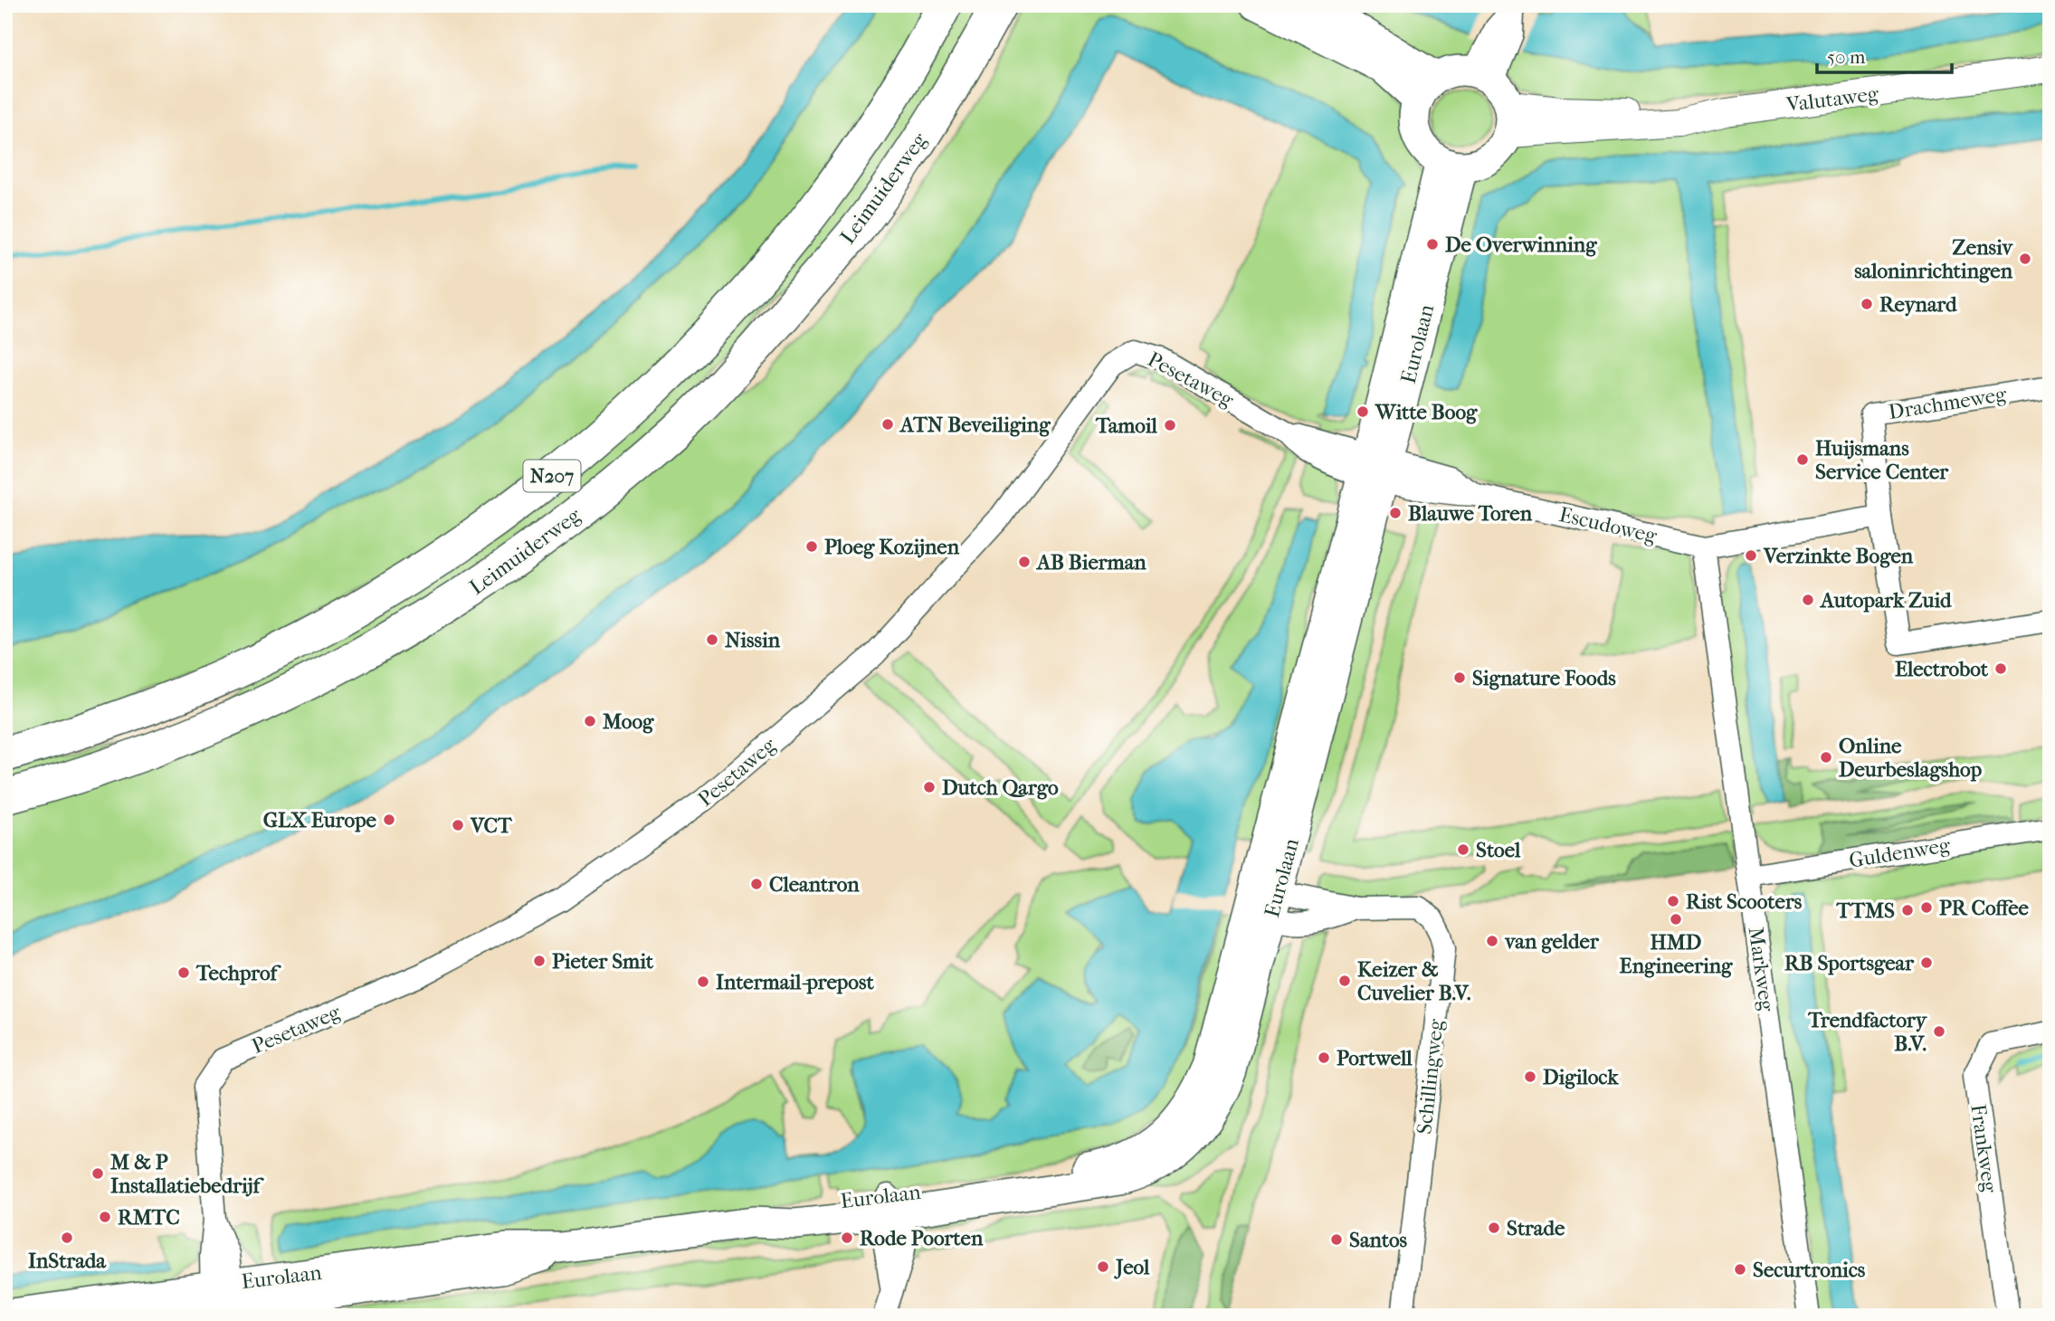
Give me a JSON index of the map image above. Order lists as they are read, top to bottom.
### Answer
{
  "streets": {
    "main road": ["Leimuiderweg", "Eurolaan", "N207"],
    "street": [
      "Valutaweg",
      "Pesetaweg",
      "Drachmeweg",
      "Escudoweg",
      "Guldenweg",
      "Markweg",
      "Schillingweg",
      "Frankweg"
    ]
  },
  "crossings": [
    ["Valutaweg", "Eurolaan"],
    ["Eurolaan", "Pesetaweg"],
    ["Eurolaan", "Escudoweg"],
    ["Eurolaan", "Schillingweg"],
    ["Pesetaweg", "Escudoweg"],
    ["Escudoweg", "Markweg"],
    ["Guldenweg", "Markweg"]
  ],
  "places": [
    "De Overwinning",
    "Zensiv saloninrichtingen",
    "Reynard",
    "Witte Boog",
    "ATN Beveiliging",
    "Tamoil",
    "Huijsmans Service Center",
    "Blauwe Toren",
    "Ploeg Kozijnen",
    "Verzinkte Bogen",
    "AB Bierman",
    "Autopark Zuid",
    "Nissin",
    "Electrobot",
    "Signature Foods",
    "Moog",
    "Online Deurbeslagshop",
    "Dutch Qargo",
    "GLX Europe",
    "VCT",
    "Stoel",
    "Cleantron",
    "Rist Scooters",
    "PR Coffee",
    "TTMS",
    "HMD Engineering",
    "van gelder",
    "Pieter Smit",
    "RB Sportsgear",
    "Techprof",
    "Keizer & Cuvelier B.V.",
    "Intermail-prepost",
    "Trendfactory B.V.",
    "Portwell",
    "Digilock",
    "M & P Installatiebedrijf",
    "RMTC",
    "Strade",
    "InStrada",
    "Rode Poorten",
    "Santos",
    "Jeol",
    "Securtronics"
  ],
  "scale_bar": "50 m"
}
